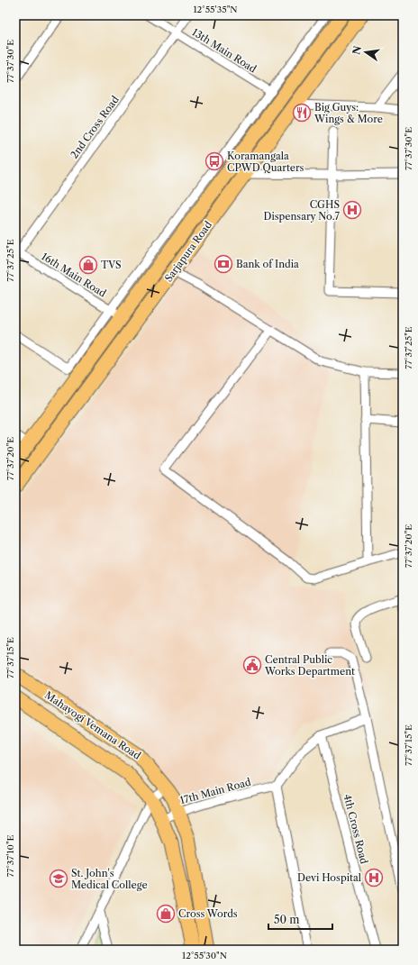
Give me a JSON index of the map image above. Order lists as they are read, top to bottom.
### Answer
{
  "streets": {
    "main road": ["Sarjapura Road", "Mahayogi Vemana Road"],
    "street": [
      "13th Main Road",
      "2nd Cross Road",
      "16th Main Road",
      "17th Main Road",
      "4th Cross Road"
    ]
  },
  "crossings": [
    ["13th Main Road", "2nd Cross Road"],
    ["13th Main Road", "Sarjapura Road"],
    ["2nd Cross Road", "16th Main Road"],
    ["Sarjapura Road", "16th Main Road"],
    ["Mahayogi Vemana Road", "17th Main Road"]
  ],
  "places": {
    "restaurant": ["Big Guys: Wings & More"],
    "bus stop": ["Koramangala CPWD Quarters"],
    "hospital": ["CGHS Dispensary No.7", "Devi Hospital"],
    "bank": ["Bank of India"],
    "shop": ["TVS", "Cross Words"],
    "public building": ["Central Public Works Department"],
    "school or university": ["St. John's Medical College"]
  },
  "scale_bar": "50 m",
  "north": "left",
  "coordinates": [
    "12°55'35\"N",
    "77°37'30\"E",
    "77°37'25\"E",
    "77°37'20\"E",
    "77°37'15\"E",
    "77°37'10\"E",
    "12°55'30\"N"
  ]
}
